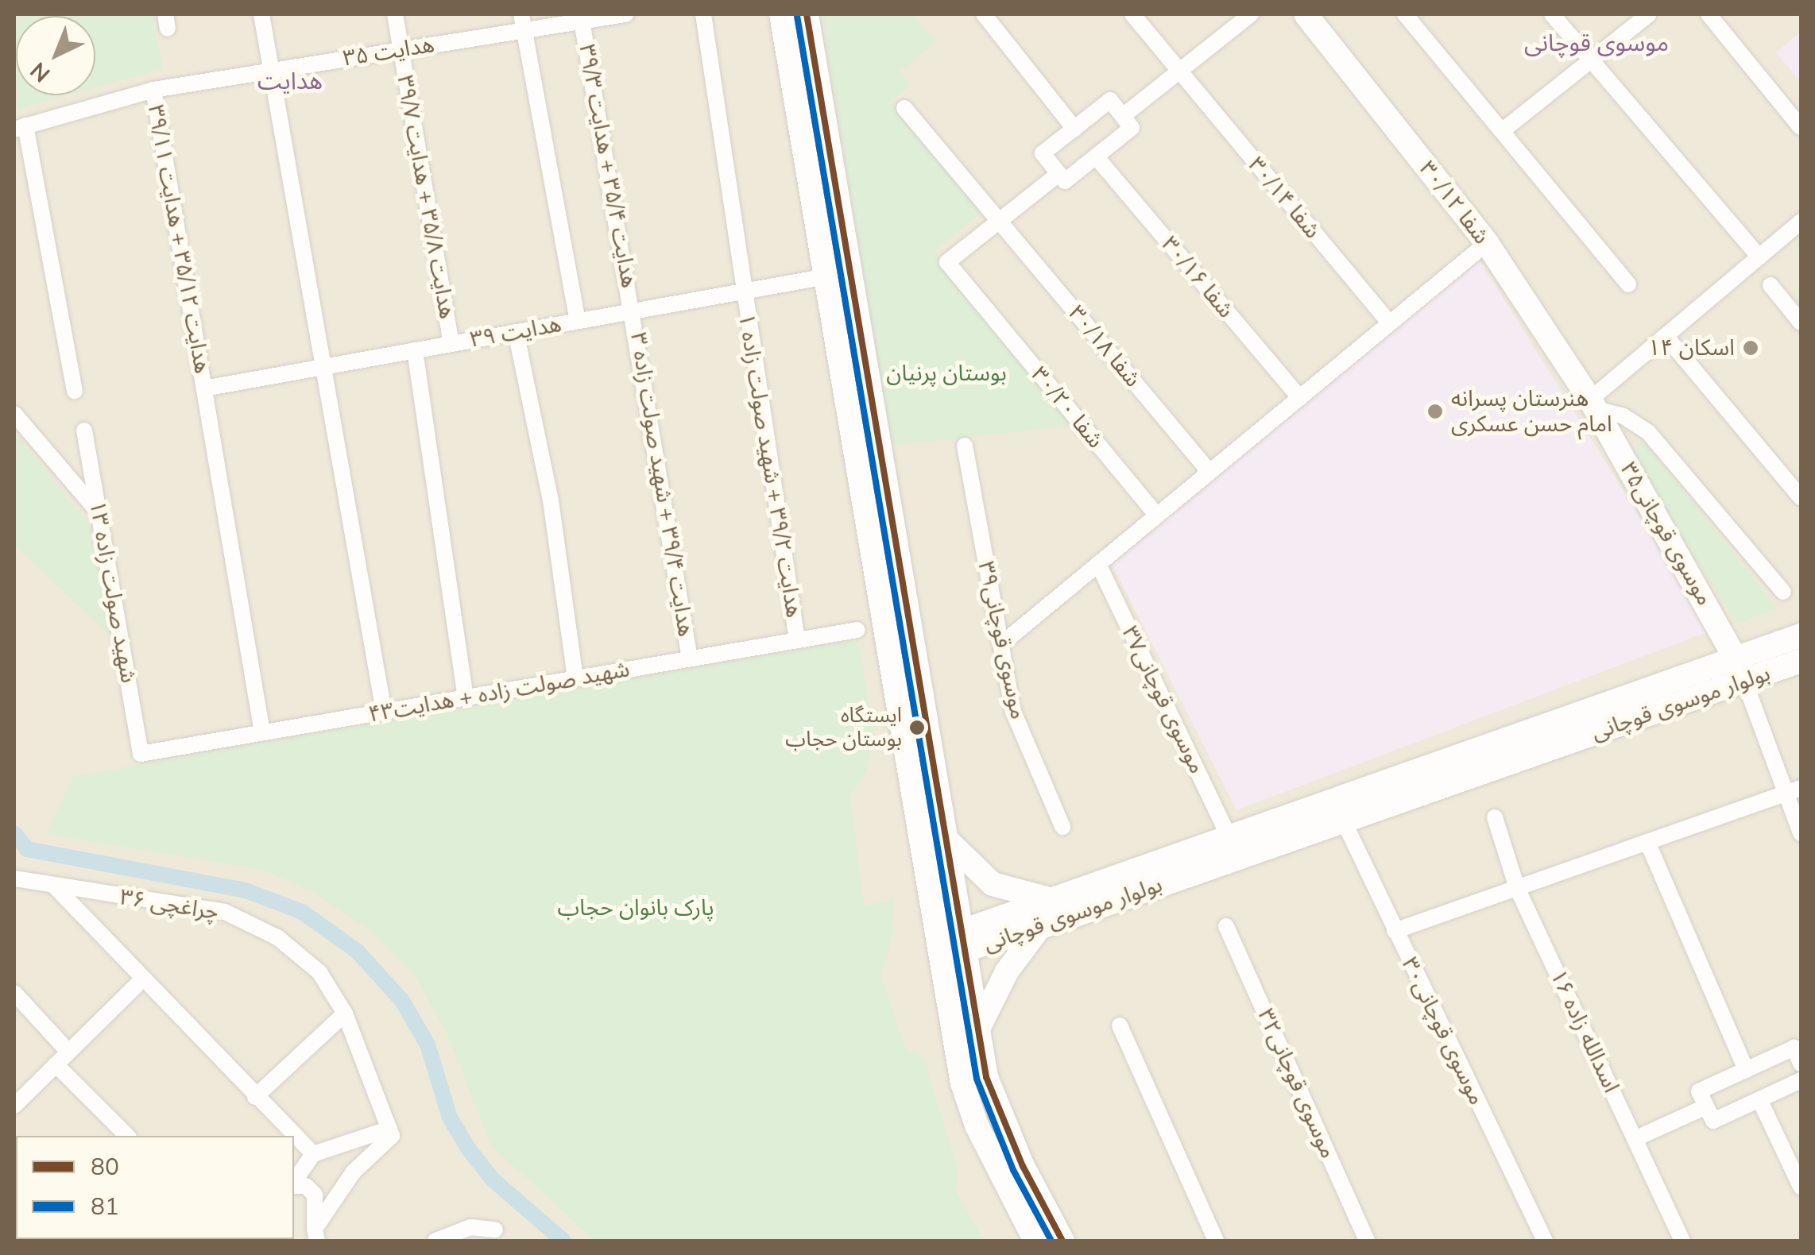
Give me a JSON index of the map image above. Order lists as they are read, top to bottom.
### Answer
{
  "streets": {
    "street": [
      "هدایت ۳۵",
      "هدایت ۳۵/۴ + هدایت ۳۹/۳",
      "هدایت ۳۵/۸ + هدایت ۳۹/۷",
      "شفا ۳۰/۱۴",
      "شفا ۳۰/۱۲",
      "هدایت ۳۵/۱۲ + هدایت ۳۹/۱۱",
      "شفا ۳۰/۱۶",
      "هدایت ۳۹",
      "شفا ۳۰/۱۸",
      "شفا ۳۰/۲۰",
      "هدایت ۳۹/۲ + شهید صولت زاده ۱",
      "هدایت ۳۹/۴ + شهید صولت زاده ۳",
      "موسوی قوچانی۳۵",
      "شهید صولت زاده ۱۳",
      "موسوی قوچانی۳۹",
      "شهید صولت زاده + هدایت۴۳",
      "موسوی قوچانی۳۷",
      "بولوار موسوی قوچانی",
      "چراغچی ۳۶",
      "موسوی قوچانی۳۰",
      "اسدالله زاده ۱۶",
      "موسوی قوچانی۳۲"
    ]
  },
  "crossings": [
    ["هدایت ۳۵", "هدایت ۳۵/۴ + هدایت ۳۹/۳"],
    ["هدایت ۳۵", "هدایت ۳۵/۸ + هدایت ۳۹/۷"],
    ["هدایت ۳۵", "هدایت ۳۵/۱۲ + هدایت ۳۹/۱۱"],
    ["هدایت ۳۵/۴ + هدایت ۳۹/۳", "هدایت ۳۹"],
    ["هدایت ۳۵/۴ + هدایت ۳۹/۳", "هدایت ۳۹/۴ + شهید صولت زاده ۳"],
    ["هدایت ۳۵/۸ + هدایت ۳۹/۷", "هدایت ۳۹"],
    ["شفا ۳۰/۱۲", "موسوی قوچانی۳۵"],
    ["هدایت ۳۵/۱۲ + هدایت ۳۹/۱۱", "هدایت ۳۹"],
    ["هدایت ۳۵/۱۲ + هدایت ۳۹/۱۱", "شهید صولت زاده + هدایت۴۳"],
    ["هدایت ۳۹", "هدایت ۳۹/۲ + شهید صولت زاده ۱"],
    ["هدایت ۳۹", "هدایت ۳۹/۴ + شهید صولت زاده ۳"],
    ["شفا ۳۰/۱۸", "شفا ۳۰/۲۰"],
    ["هدایت ۳۹/۲ + شهید صولت زاده ۱", "شهید صولت زاده + هدایت۴۳"],
    ["هدایت ۳۹/۴ + شهید صولت زاده ۳", "شهید صولت زاده + هدایت۴۳"],
    ["موسوی قوچانی۳۵", "بولوار موسوی قوچانی"],
    ["شهید صولت زاده ۱۳", "شهید صولت زاده + هدایت۴۳"],
    ["موسوی قوچانی۳۷", "بولوار موسوی قوچانی"],
    ["بولوار موسوی قوچانی", "موسوی قوچانی۳۰"]
  ],
  "districts": ["موسوی قوچانی", "هدایت"],
  "parks": ["بوستان پرنیان", "پارک بانوان حجاب"],
  "places": ["اسکان ۱۴", "هنرستان پسرانه امام حسن عسکری", "ایستگاه بوستان حجاب"],
  "lines": ["transit line 80", "transit line 81"],
  "legend": ["80", "81"],
  "north": "bottom left"
}
